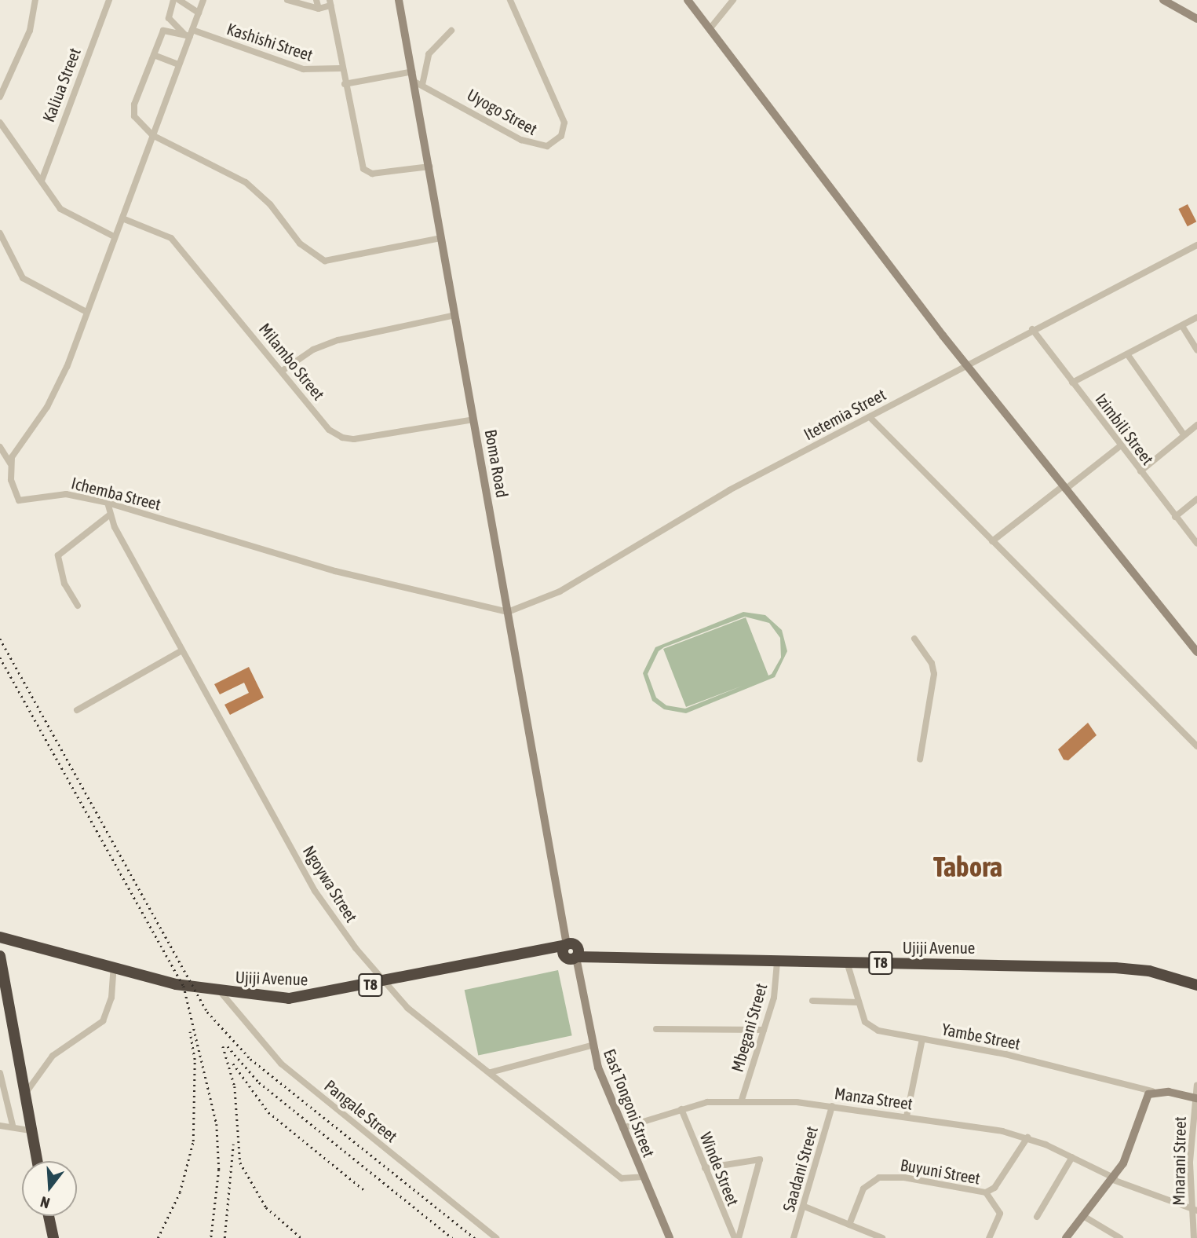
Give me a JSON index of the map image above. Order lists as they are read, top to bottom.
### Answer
{
  "streets": {
    "highway": ["Ujiji Avenue", "T8"],
    "main road": ["Boma Road", "East Tongoni Street"],
    "street": [
      "Kashishi Street",
      "Kaliua Street",
      "Uyogo Street",
      "Milambo Street",
      "Itetemia Street",
      "Izimbili Street",
      "Ichemba Street",
      "Ngoywa Street",
      "Mbegani Street",
      "Yambe Street",
      "Manza Street",
      "Pangale Street",
      "Mnarani Street",
      "Winde Street",
      "Saadani Street",
      "Buyuni Street"
    ]
  },
  "crossings": [
    ["Uyogo Street", "Boma Road"],
    ["Milambo Street", "Boma Road"],
    ["Itetemia Street", "Izimbili Street"],
    ["Itetemia Street", "Boma Road"],
    ["Itetemia Street", "Ichemba Street"],
    ["Boma Road", "Ichemba Street"],
    ["Boma Road", "Ujiji Avenue"],
    ["Boma Road", "East Tongoni Street"],
    ["Ichemba Street", "Ngoywa Street"],
    ["Ngoywa Street", "Ujiji Avenue"],
    ["Ngoywa Street", "East Tongoni Street"],
    ["Ujiji Avenue", "T8"],
    ["Ujiji Avenue", "Mbegani Street"],
    ["Ujiji Avenue", "Yambe Street"],
    ["Ujiji Avenue", "East Tongoni Street"],
    ["Ujiji Avenue", "Pangale Street"],
    ["Mbegani Street", "Manza Street"],
    ["Manza Street", "East Tongoni Street"],
    ["Manza Street", "Mnarani Street"],
    ["Manza Street", "Winde Street"],
    ["Manza Street", "Saadani Street"],
    ["Manza Street", "Buyuni Street"]
  ],
  "districts": ["Tabora"],
  "north": "bottom"
}
